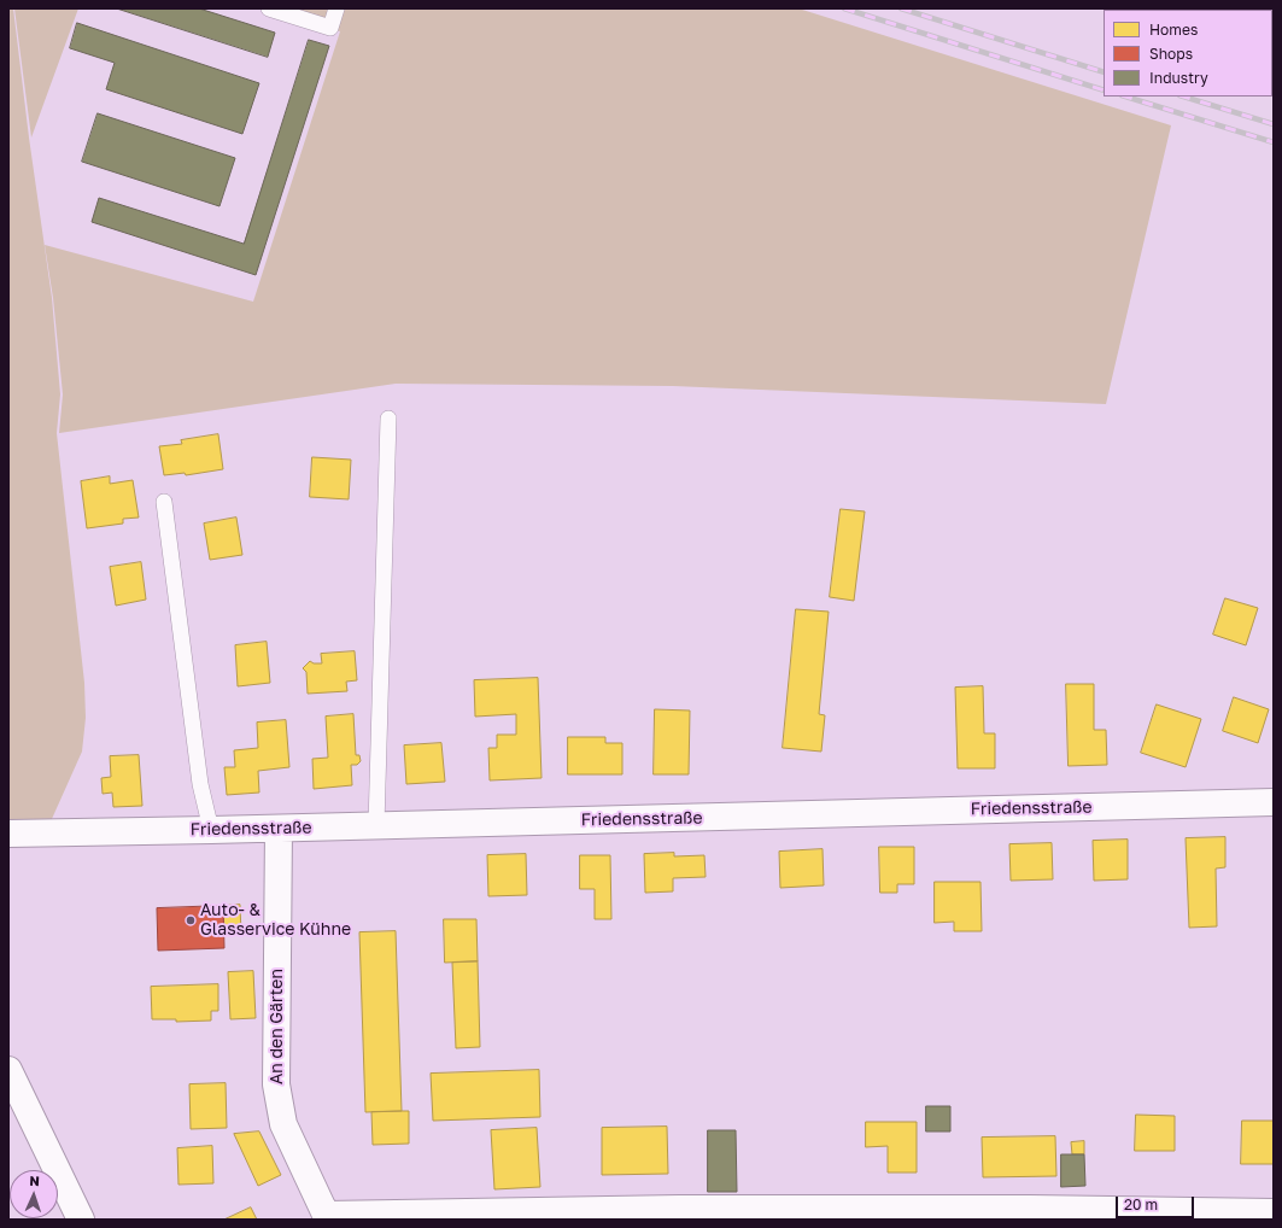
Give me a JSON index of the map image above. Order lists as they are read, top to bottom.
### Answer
{
  "streets": {
    "street": ["Friedensstraße", "An den Gärten"]
  },
  "crossings": [
    ["Friedensstraße", "An den Gärten"]
  ],
  "places": ["Auto- & Glasservice Kühne"],
  "legend": ["Homes", "Shops", "Industry"],
  "scale_bar": "20 m",
  "north": "top"
}
